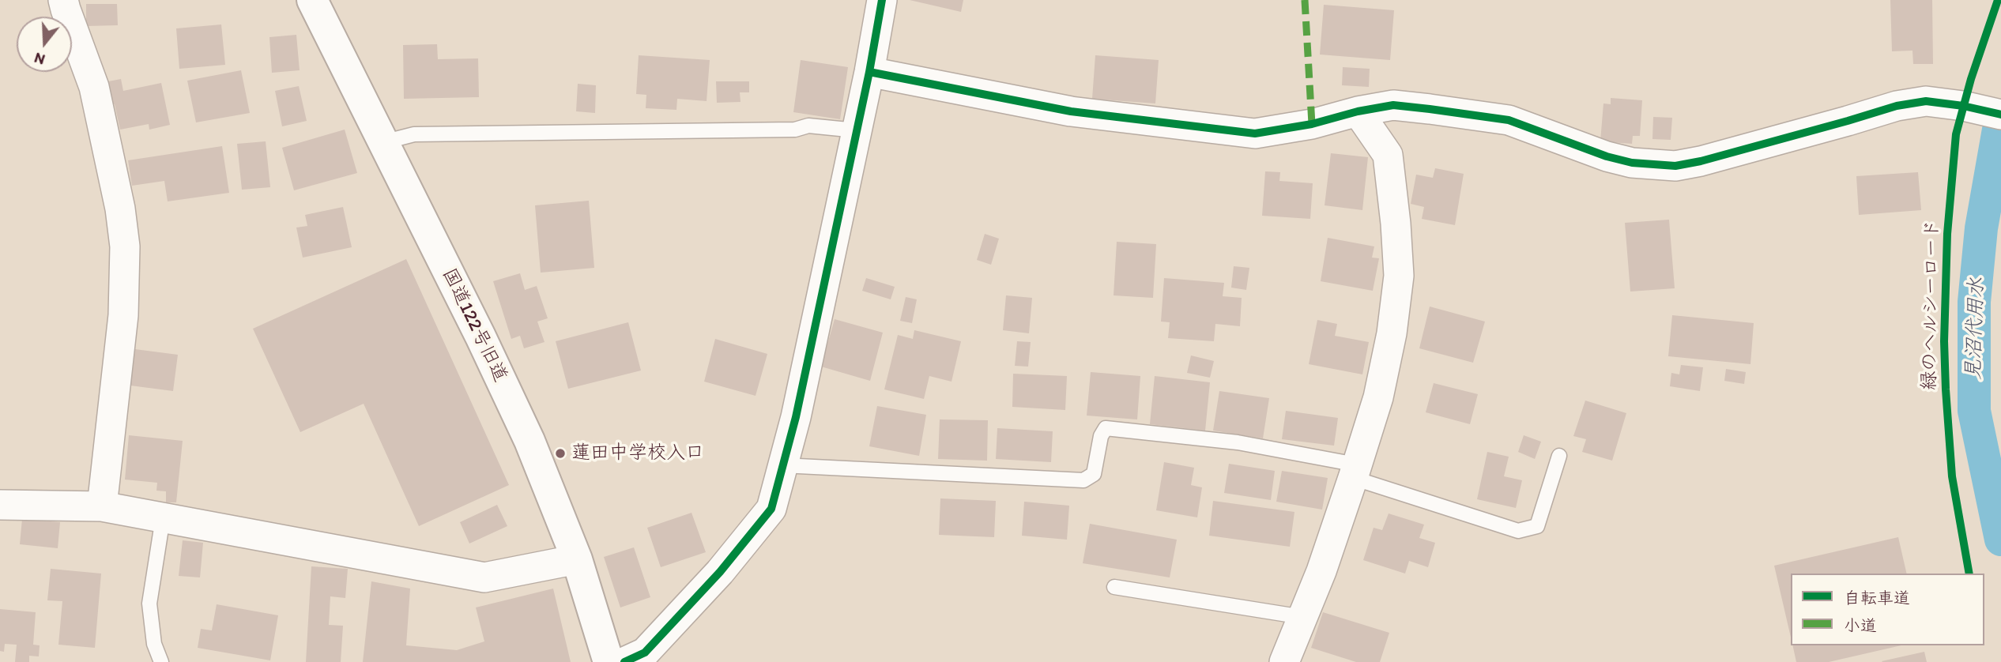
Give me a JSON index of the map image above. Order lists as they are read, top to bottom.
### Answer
{
  "streets": {
    "street": ["国道122号旧道"],
    "cycle path": ["緑のヘルシーロード"]
  },
  "water": ["見沼代用水"],
  "places": ["蓮田中学校入口"],
  "legend": ["自転車道", "小道"],
  "north": "bottom"
}
